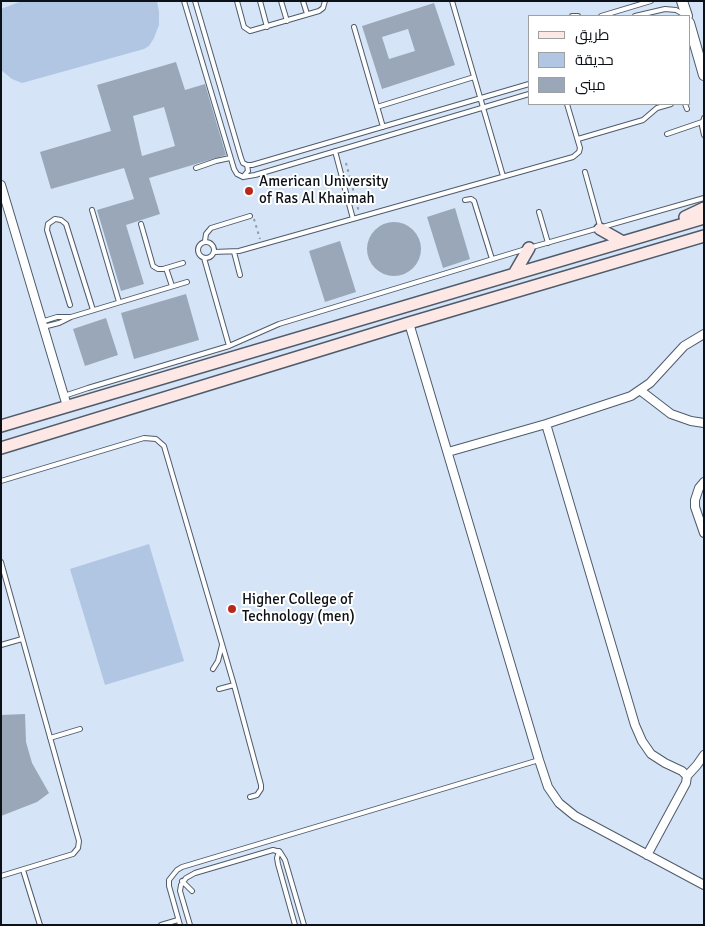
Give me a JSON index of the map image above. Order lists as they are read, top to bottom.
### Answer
{
  "places": ["American University of Ras Al Khaimah", "Higher College of Technology (men)"],
  "legend": ["طريق", "حديقة", "مبنى"]
}
